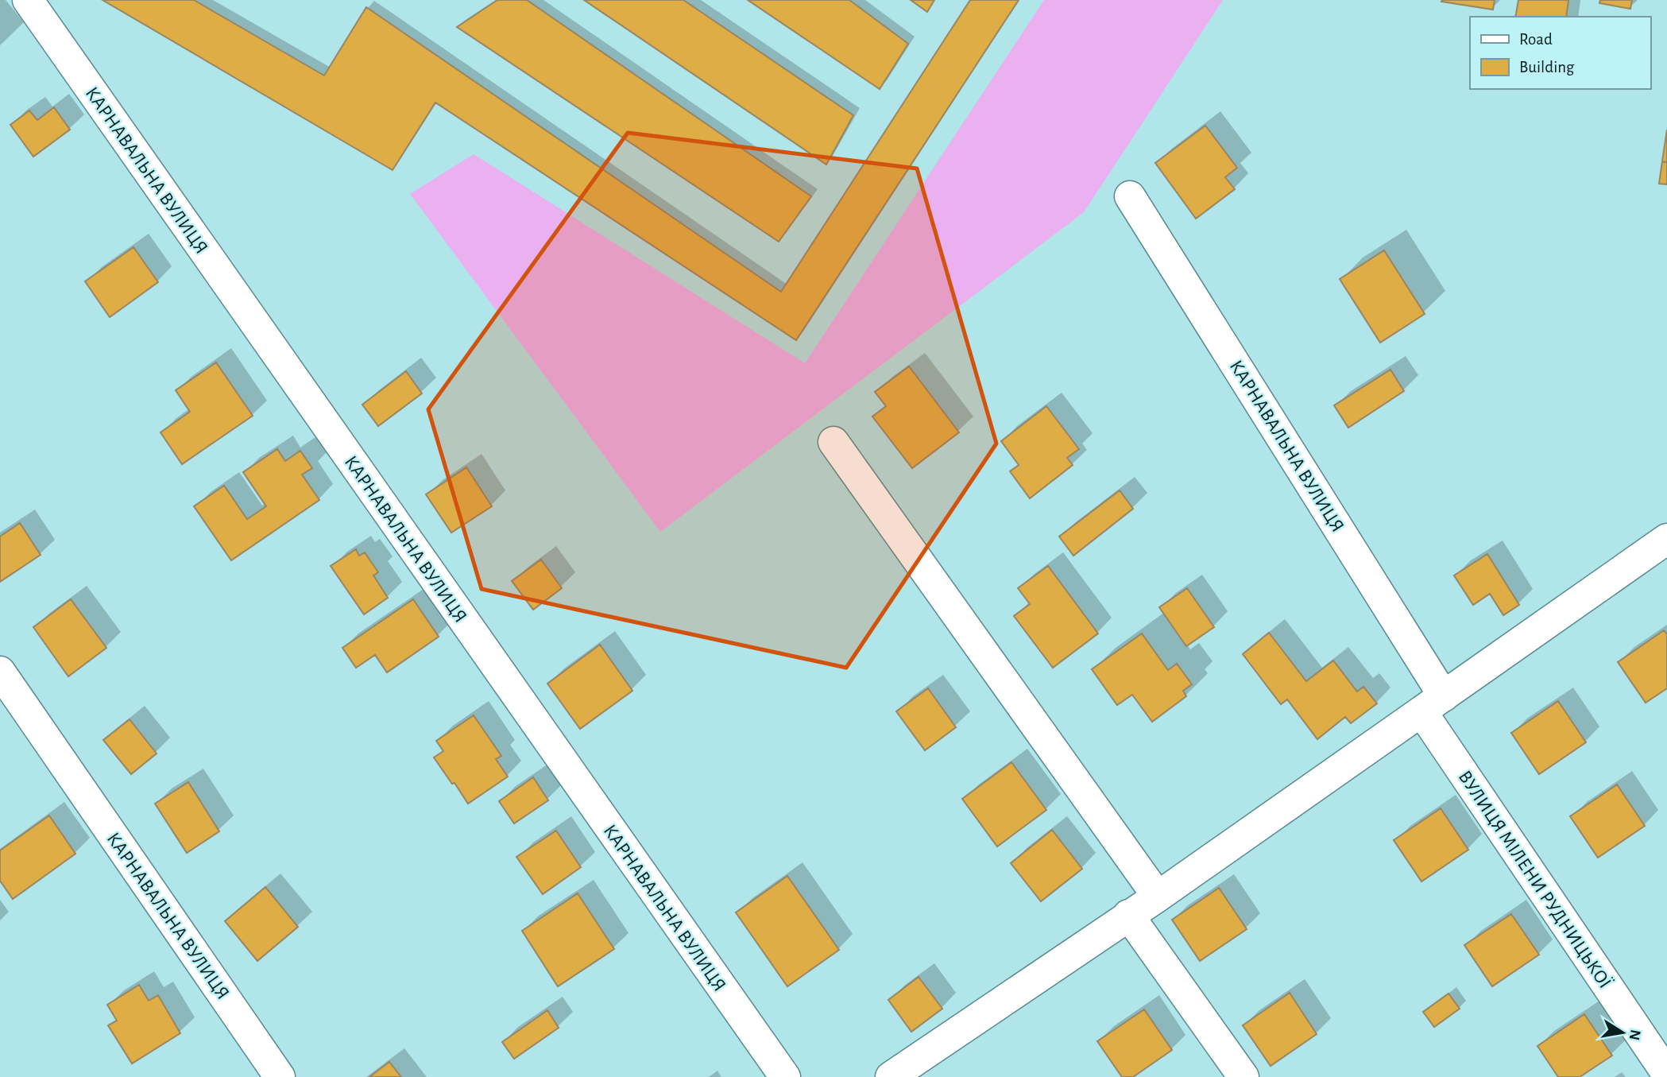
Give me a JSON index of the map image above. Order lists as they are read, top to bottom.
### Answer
{
  "streets": {
    "street": ["КАРНАВАЛЬНА ВУЛИЦЯ", "ВУЛИЦЯ МІЛЕНИ РУДНИЦЬКОЇ"]
  },
  "crossings": [
    ["КАРНАВАЛЬНА ВУЛИЦЯ", "ВУЛИЦЯ МІЛЕНИ РУДНИЦЬКОЇ"]
  ],
  "legend": ["Road", "Building"],
  "north": "right"
}
